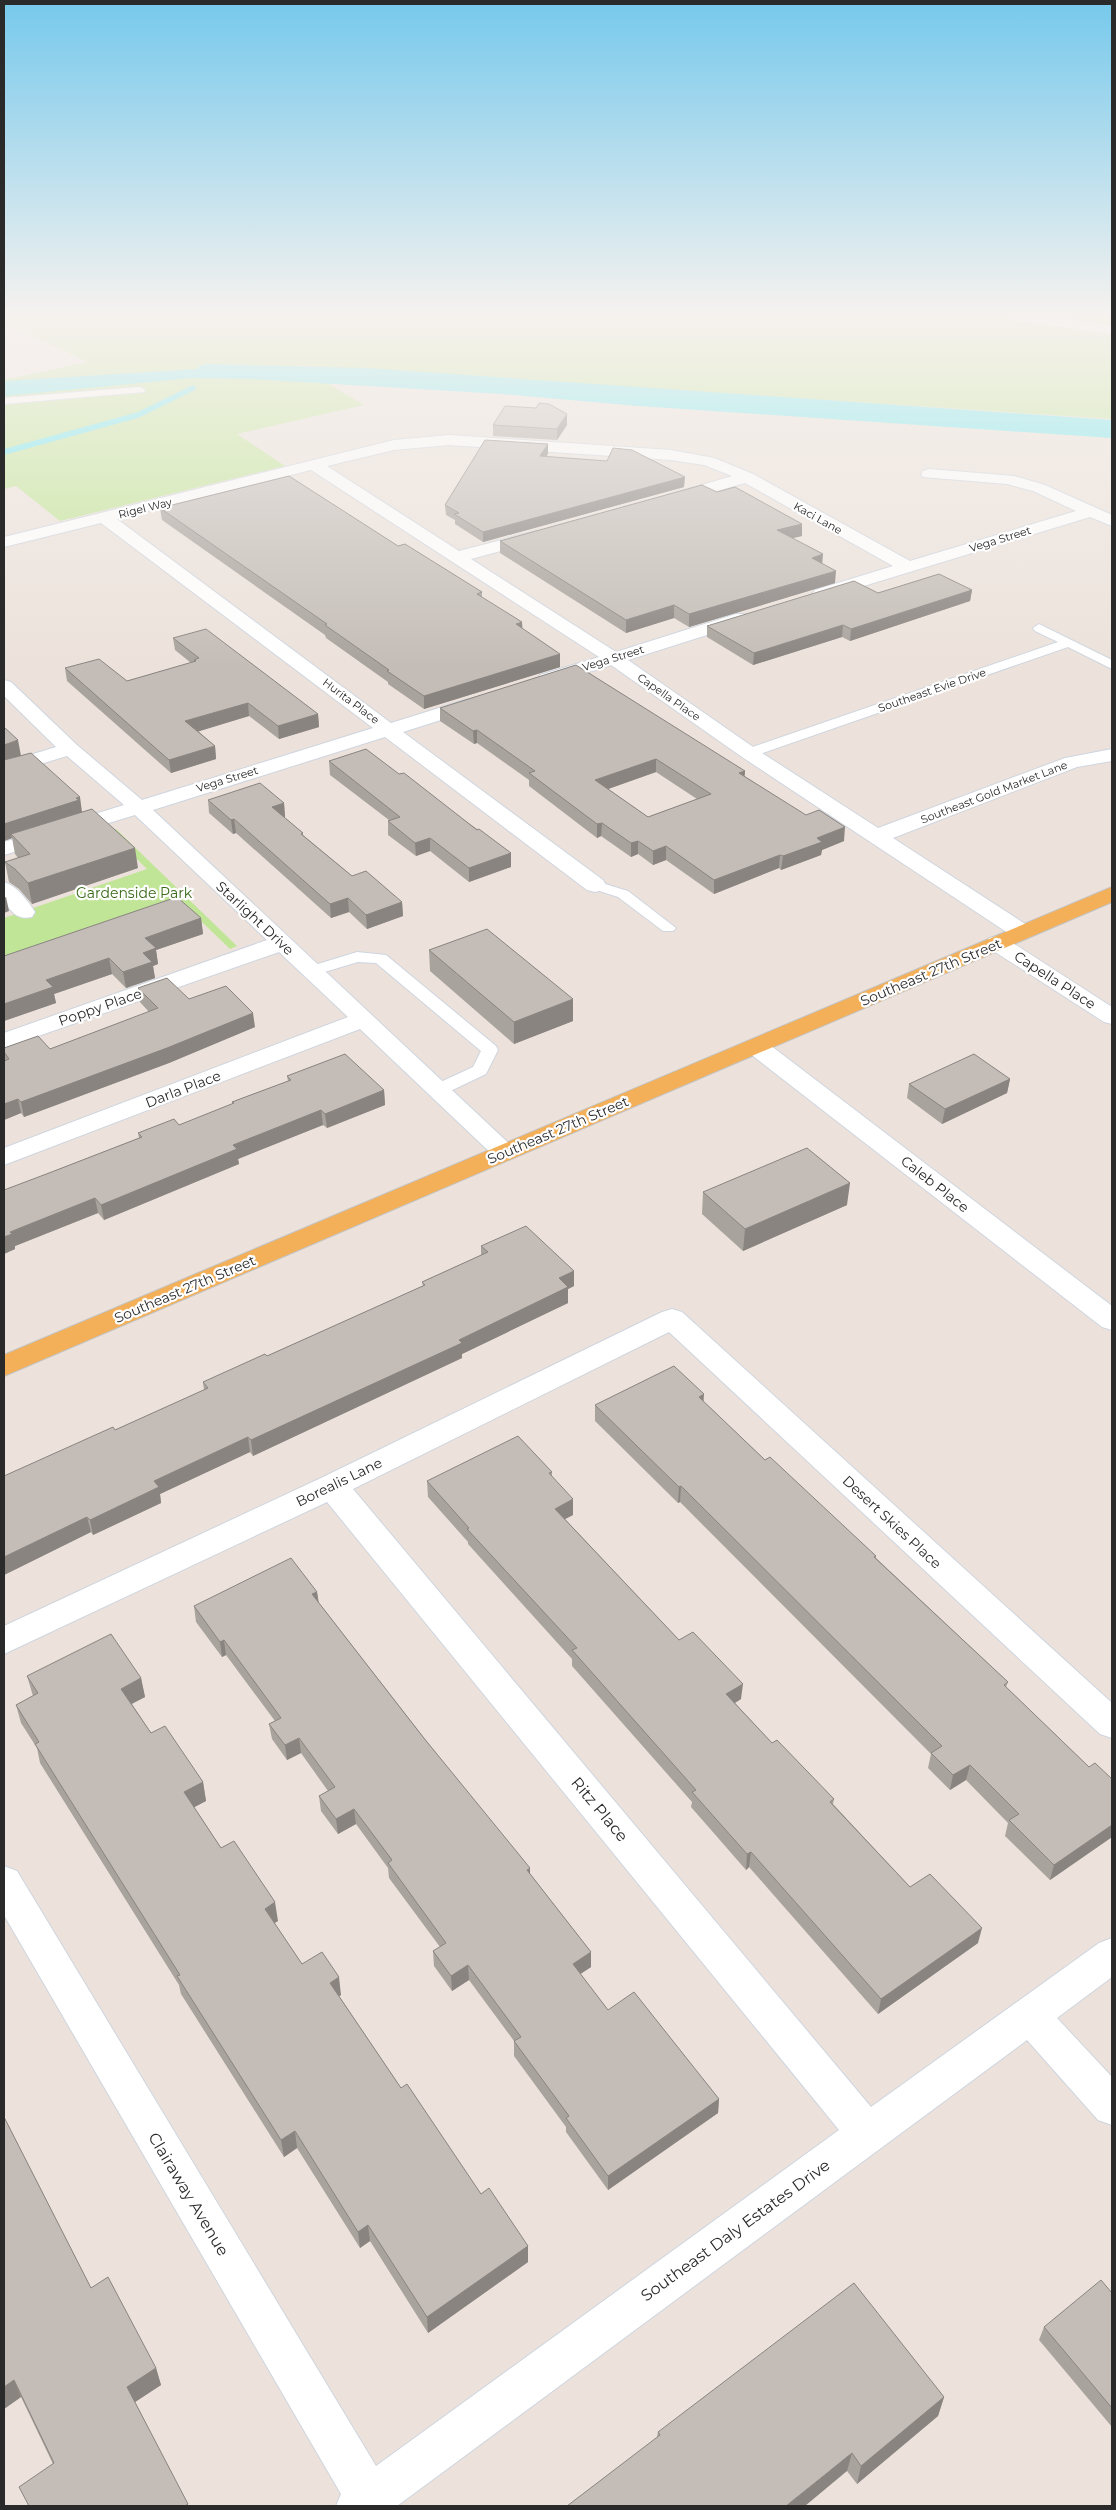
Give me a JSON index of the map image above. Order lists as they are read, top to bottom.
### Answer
{
  "streets": {
    "main road": ["Southeast 27th Street"],
    "street": [
      "Rigel Way",
      "Kaci Lane",
      "Vega Street",
      "Capella Place",
      "Hurita Place",
      "Southeast Gold Market Lane",
      "Starlight Drive",
      "Poppy Place",
      "Darla Place",
      "Caleb Place",
      "Borealis Lane",
      "Desert Skies Place",
      "Ritz Place",
      "Clairaway Avenue",
      "Southeast Daly Estates Drive"
    ],
    "lane": ["Southeast Evie Drive"]
  },
  "crossings": [
    ["Rigel Way", "Kaci Lane"],
    ["Rigel Way", "Capella Place"],
    ["Rigel Way", "Hurita Place"],
    ["Kaci Lane", "Vega Street"],
    ["Kaci Lane", "Capella Place"],
    ["Vega Street", "Capella Place"],
    ["Vega Street", "Hurita Place"],
    ["Vega Street", "Starlight Drive"],
    ["Southeast Evie Drive", "Capella Place"],
    ["Capella Place", "Southeast Gold Market Lane"],
    ["Capella Place", "Southeast 27th Street"],
    ["Starlight Drive", "Southeast 27th Street"],
    ["Starlight Drive", "Poppy Place"],
    ["Starlight Drive", "Darla Place"],
    ["Southeast 27th Street", "Caleb Place"],
    ["Borealis Lane", "Desert Skies Place"],
    ["Borealis Lane", "Ritz Place"],
    ["Ritz Place", "Southeast Daly Estates Drive"],
    ["Clairaway Avenue", "Southeast Daly Estates Drive"]
  ],
  "parks": ["Gardenside Park"]
}
